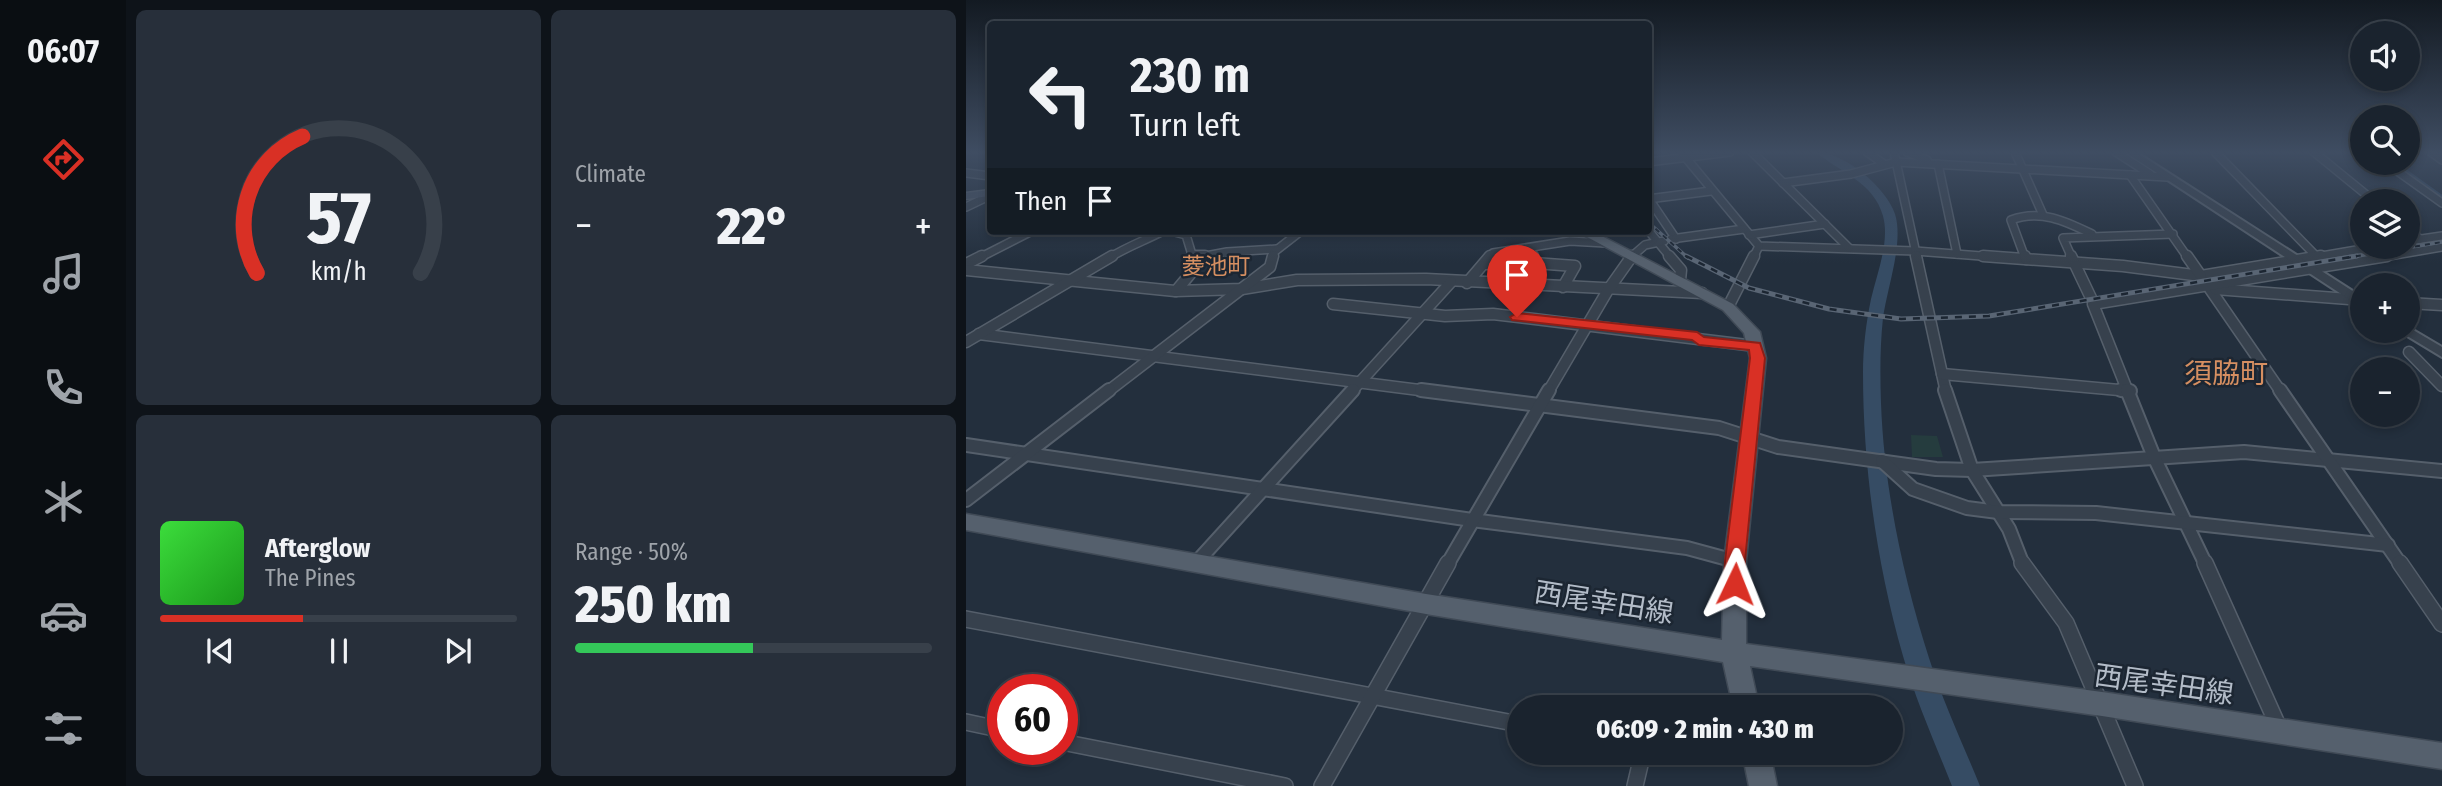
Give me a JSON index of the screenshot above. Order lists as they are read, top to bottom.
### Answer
{
  "streets": {
    "main road": ["西尾幸田線"]
  },
  "districts": ["菱池町", "須脇町"],
  "page": {
    "tabs": "06:07",
    "tile": [
      "Climate",
      ["Range · 50%", "250 km"]
    ],
    "map_buttons": ["+", "−"],
    "turn": ["230 m", "Turn left"],
    "then": "Then",
    "heat": ["−", "22°", "+"],
    "song": ["Afterglow", "The Pines"],
    "limit": "60",
    "trip": "06:09 · 2 min · 430 m",
    "gauge": ["57", "km/h"]
  }
}
